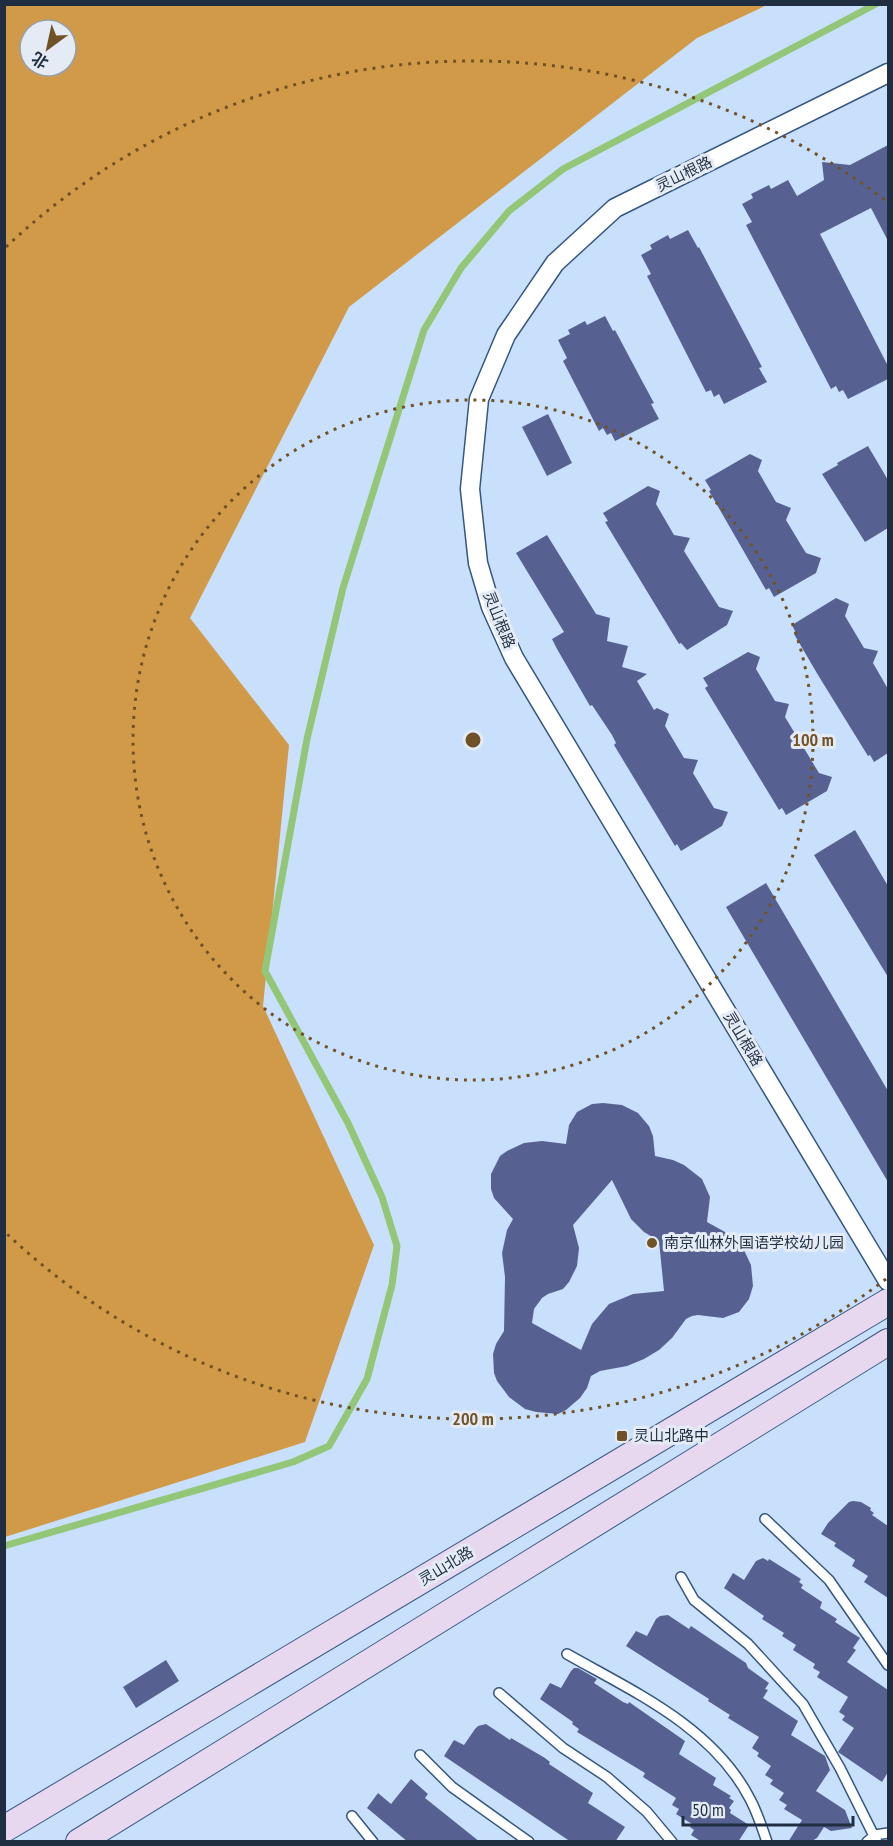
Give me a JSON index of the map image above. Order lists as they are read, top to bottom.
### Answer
{
  "streets": {
    "main road": ["灵山北路"],
    "street": ["灵山根路"]
  },
  "places": {
    "other": ["南京仙林外国语学校幼儿园"],
    "transit": ["灵山北路中"]
  },
  "scale_bar": "50 m",
  "north": "bottom left",
  "rings": ["100 m", "200 m"]
}
